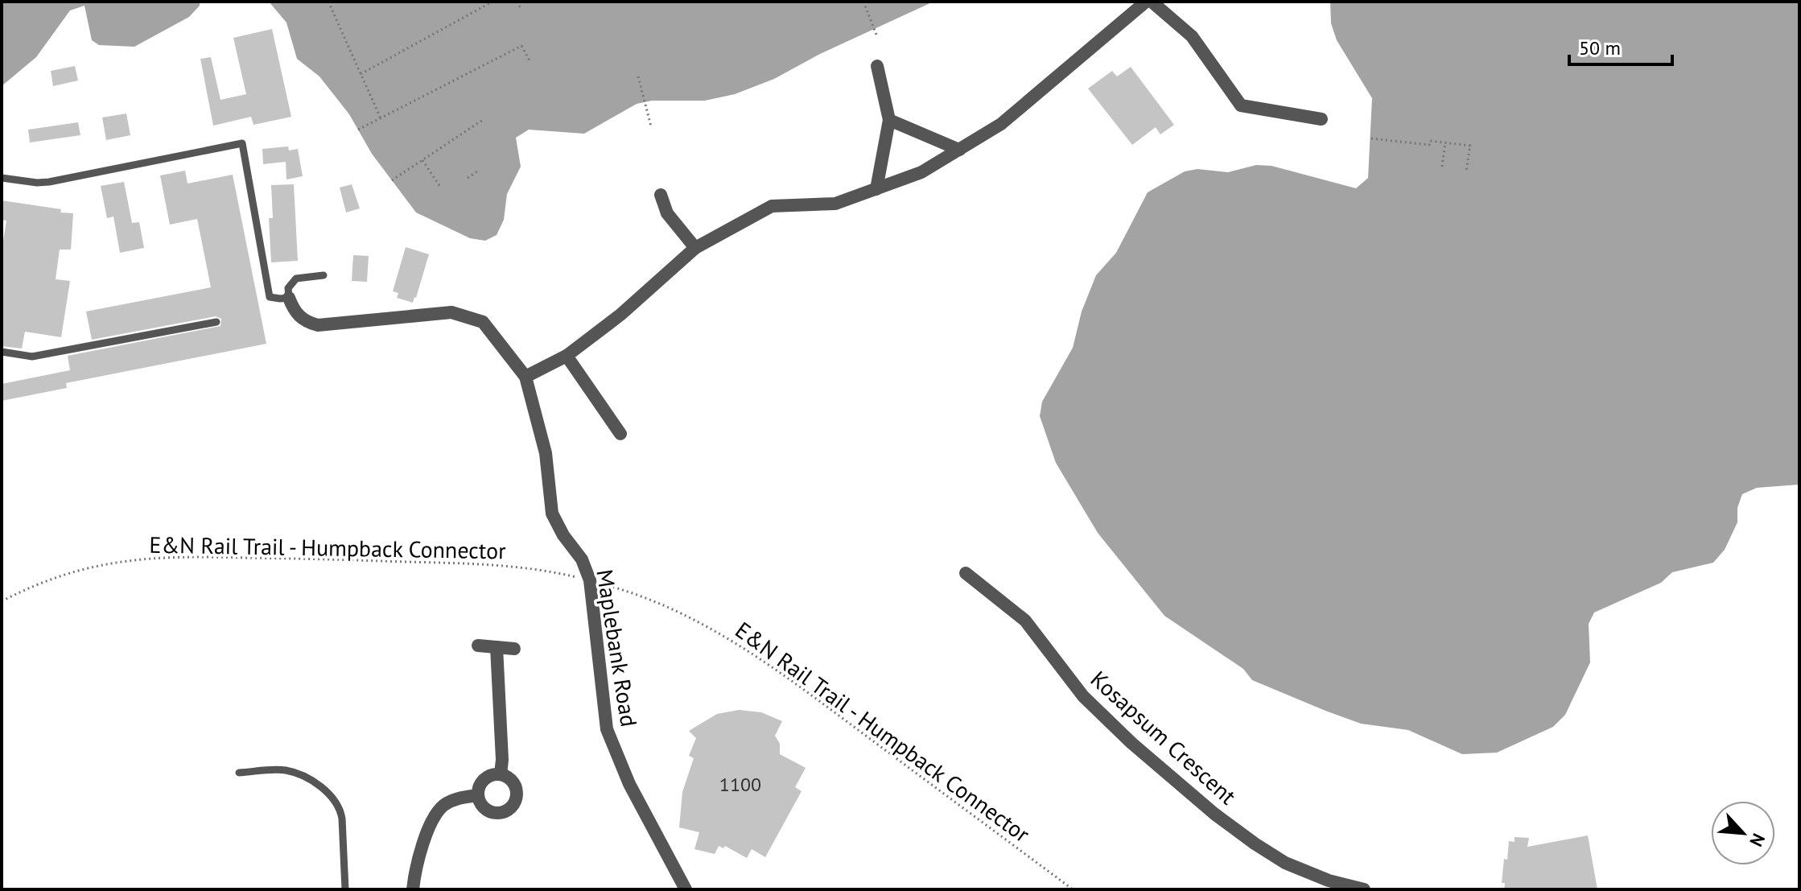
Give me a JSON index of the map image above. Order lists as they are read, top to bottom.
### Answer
{
  "streets": {
    "street": ["Maplebank Road", "Kosapsum Crescent"],
    "path": ["E&N Rail Trail - Humpback Connector"]
  },
  "house_numbers": ["1100"],
  "scale_bar": "50 m",
  "north": "bottom right"
}
